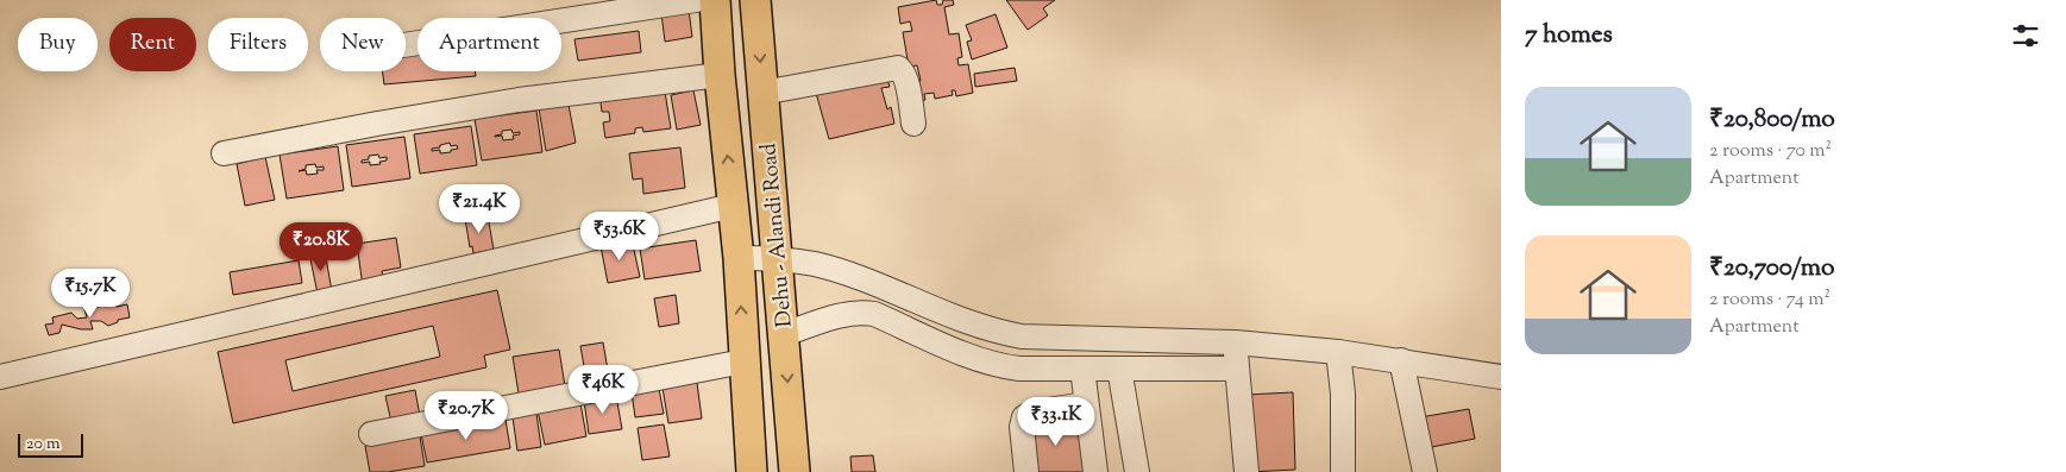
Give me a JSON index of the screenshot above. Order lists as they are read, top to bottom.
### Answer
{
  "streets": {
    "main road": ["Dehu - Alandi Road"]
  },
  "scale_bar": "20 m",
  "page": {
    "heading": "7 homes",
    "chip": [
      "Buy",
      "Rent",
      "Filters",
      "New",
      "Apartment"
    ],
    "list": [
      {
        "name": "₹20,800/mo",
        "note": "2 rooms · 70 m² · Apartment"
      },
      {
        "name": "₹20,700/mo",
        "note": "2 rooms · 74 m² · Apartment"
      }
    ],
    "price": [
      "₹21.4K",
      "₹53.6K",
      "₹20.8K",
      "₹15.7K",
      "₹46K",
      "₹20.7K",
      "₹33.1K"
    ],
    "scale": "20 m"
  }
}
